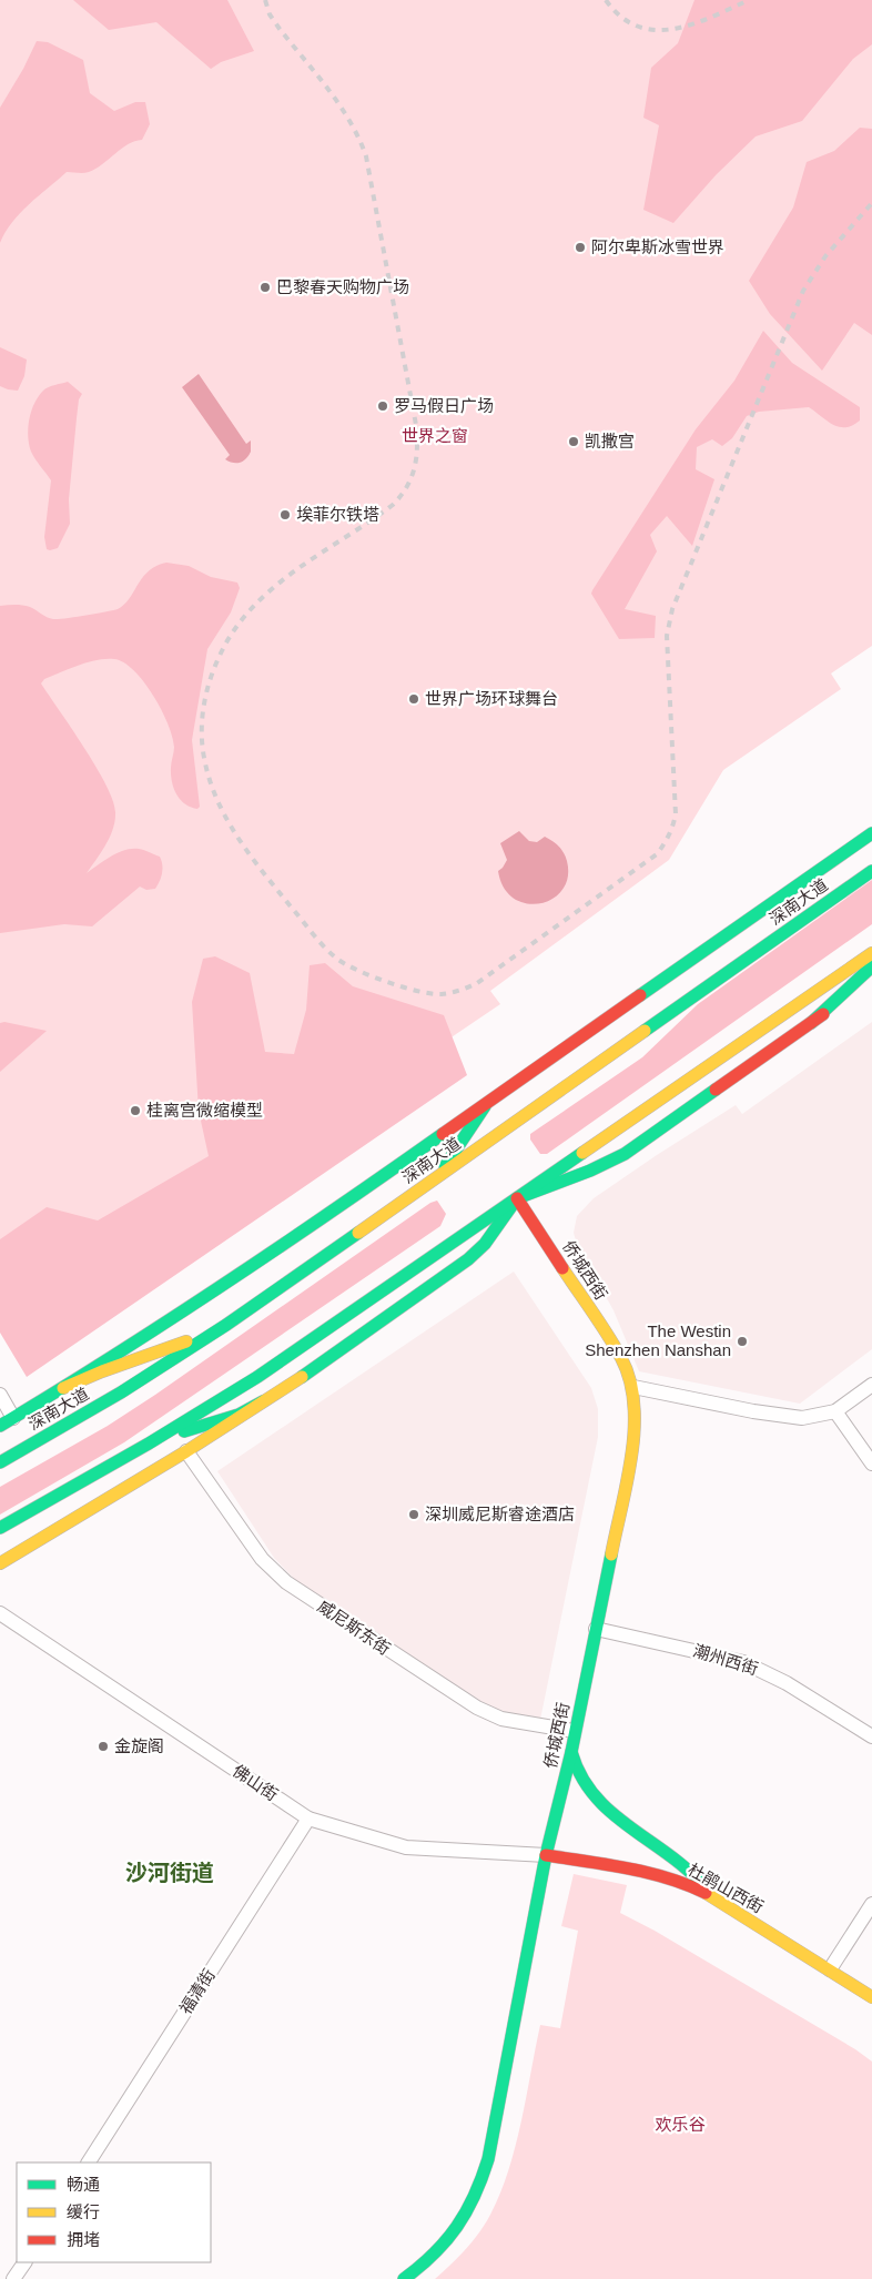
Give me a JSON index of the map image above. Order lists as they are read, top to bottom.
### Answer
{
  "streets": {
    "main road": ["深南大道", "侨城西街", "杜鹃山西街"],
    "street": [
      "威尼斯东街",
      "潮州西街",
      "佛山街",
      "福清街"
    ]
  },
  "crossings": [
    ["侨城西街", "威尼斯东街"],
    ["侨城西街", "潮州西街"],
    ["侨城西街", "佛山街"],
    ["侨城西街", "杜鹃山西街"],
    ["佛山街", "杜鹃山西街"],
    ["佛山街", "福清街"]
  ],
  "districts": ["沙河街道"],
  "parks": ["世界之窗", "欢乐谷"],
  "places": [
    "阿尔卑斯冰雪世界",
    "巴黎春天购物广场",
    "罗马假日广场",
    "凯撒宫",
    "埃菲尔铁塔",
    "世界广场环球舞台",
    "桂离宫微缩模型",
    "The Westin Shenzhen Nanshan",
    "深圳威尼斯睿途酒店",
    "金旋阁"
  ],
  "legend": ["畅通", "缓行", "拥堵"]
}
